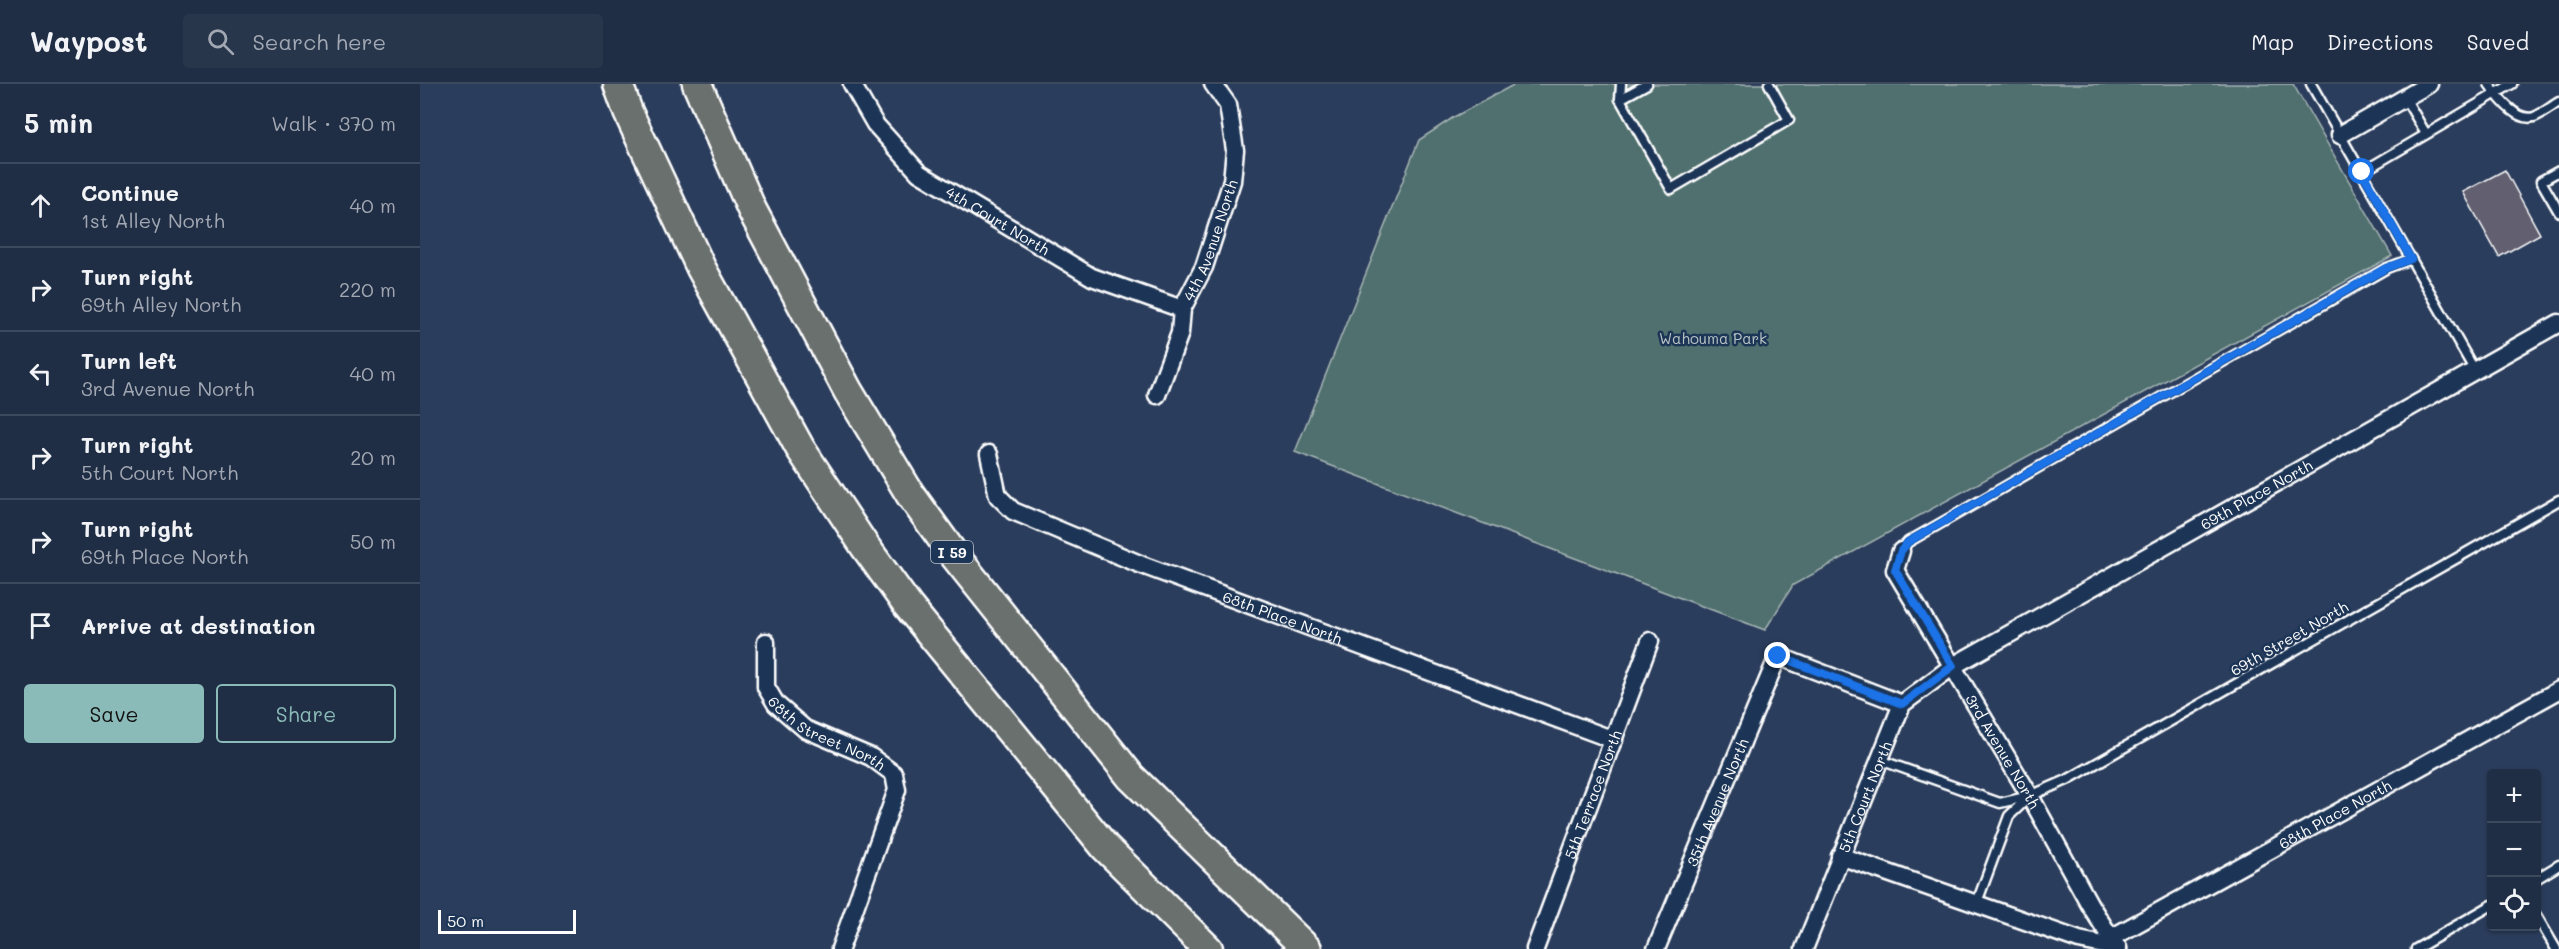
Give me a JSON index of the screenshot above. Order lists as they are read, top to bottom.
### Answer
{
  "streets": {
    "highway": ["I 59"],
    "street": [
      "4th Court North",
      "4th Avenue North",
      "69th Place North",
      "68th Place North",
      "68th Street North",
      "3rd Avenue North",
      "5th Terrace North",
      "5th Court North",
      "35th Avenue North"
    ],
    "lane": ["69th Street North"]
  },
  "crossings": [
    ["4th Court North", "4th Avenue North"],
    ["69th Place North", "3rd Avenue North"],
    ["68th Place North", "3rd Avenue North"],
    ["68th Place North", "5th Terrace North"],
    ["69th Street North", "3rd Avenue North"],
    ["5th Court North", "35th Avenue North"]
  ],
  "parks": ["Wahouma Park"],
  "scale_bar": "50 m",
  "page": {
    "header": "Waypost",
    "search": "Search here",
    "nav": ["Map", "Directions", "Saved"],
    "heading": ["5 min", "Walk · 370 m"],
    "list": [
      ["Continue", "1st Alley North", "40 m"],
      ["Turn right", "69th Alley North", "220 m"],
      ["Turn left", "3rd Avenue North", "40 m"],
      ["Turn right", "5th Court North", "20 m"],
      ["Turn right", "69th Place North", "50 m"],
      "Arrive at destination"
    ],
    "buttons": ["Save", "Share"],
    "map_buttons": ["+", "−"],
    "scale": "50 m"
  }
}
